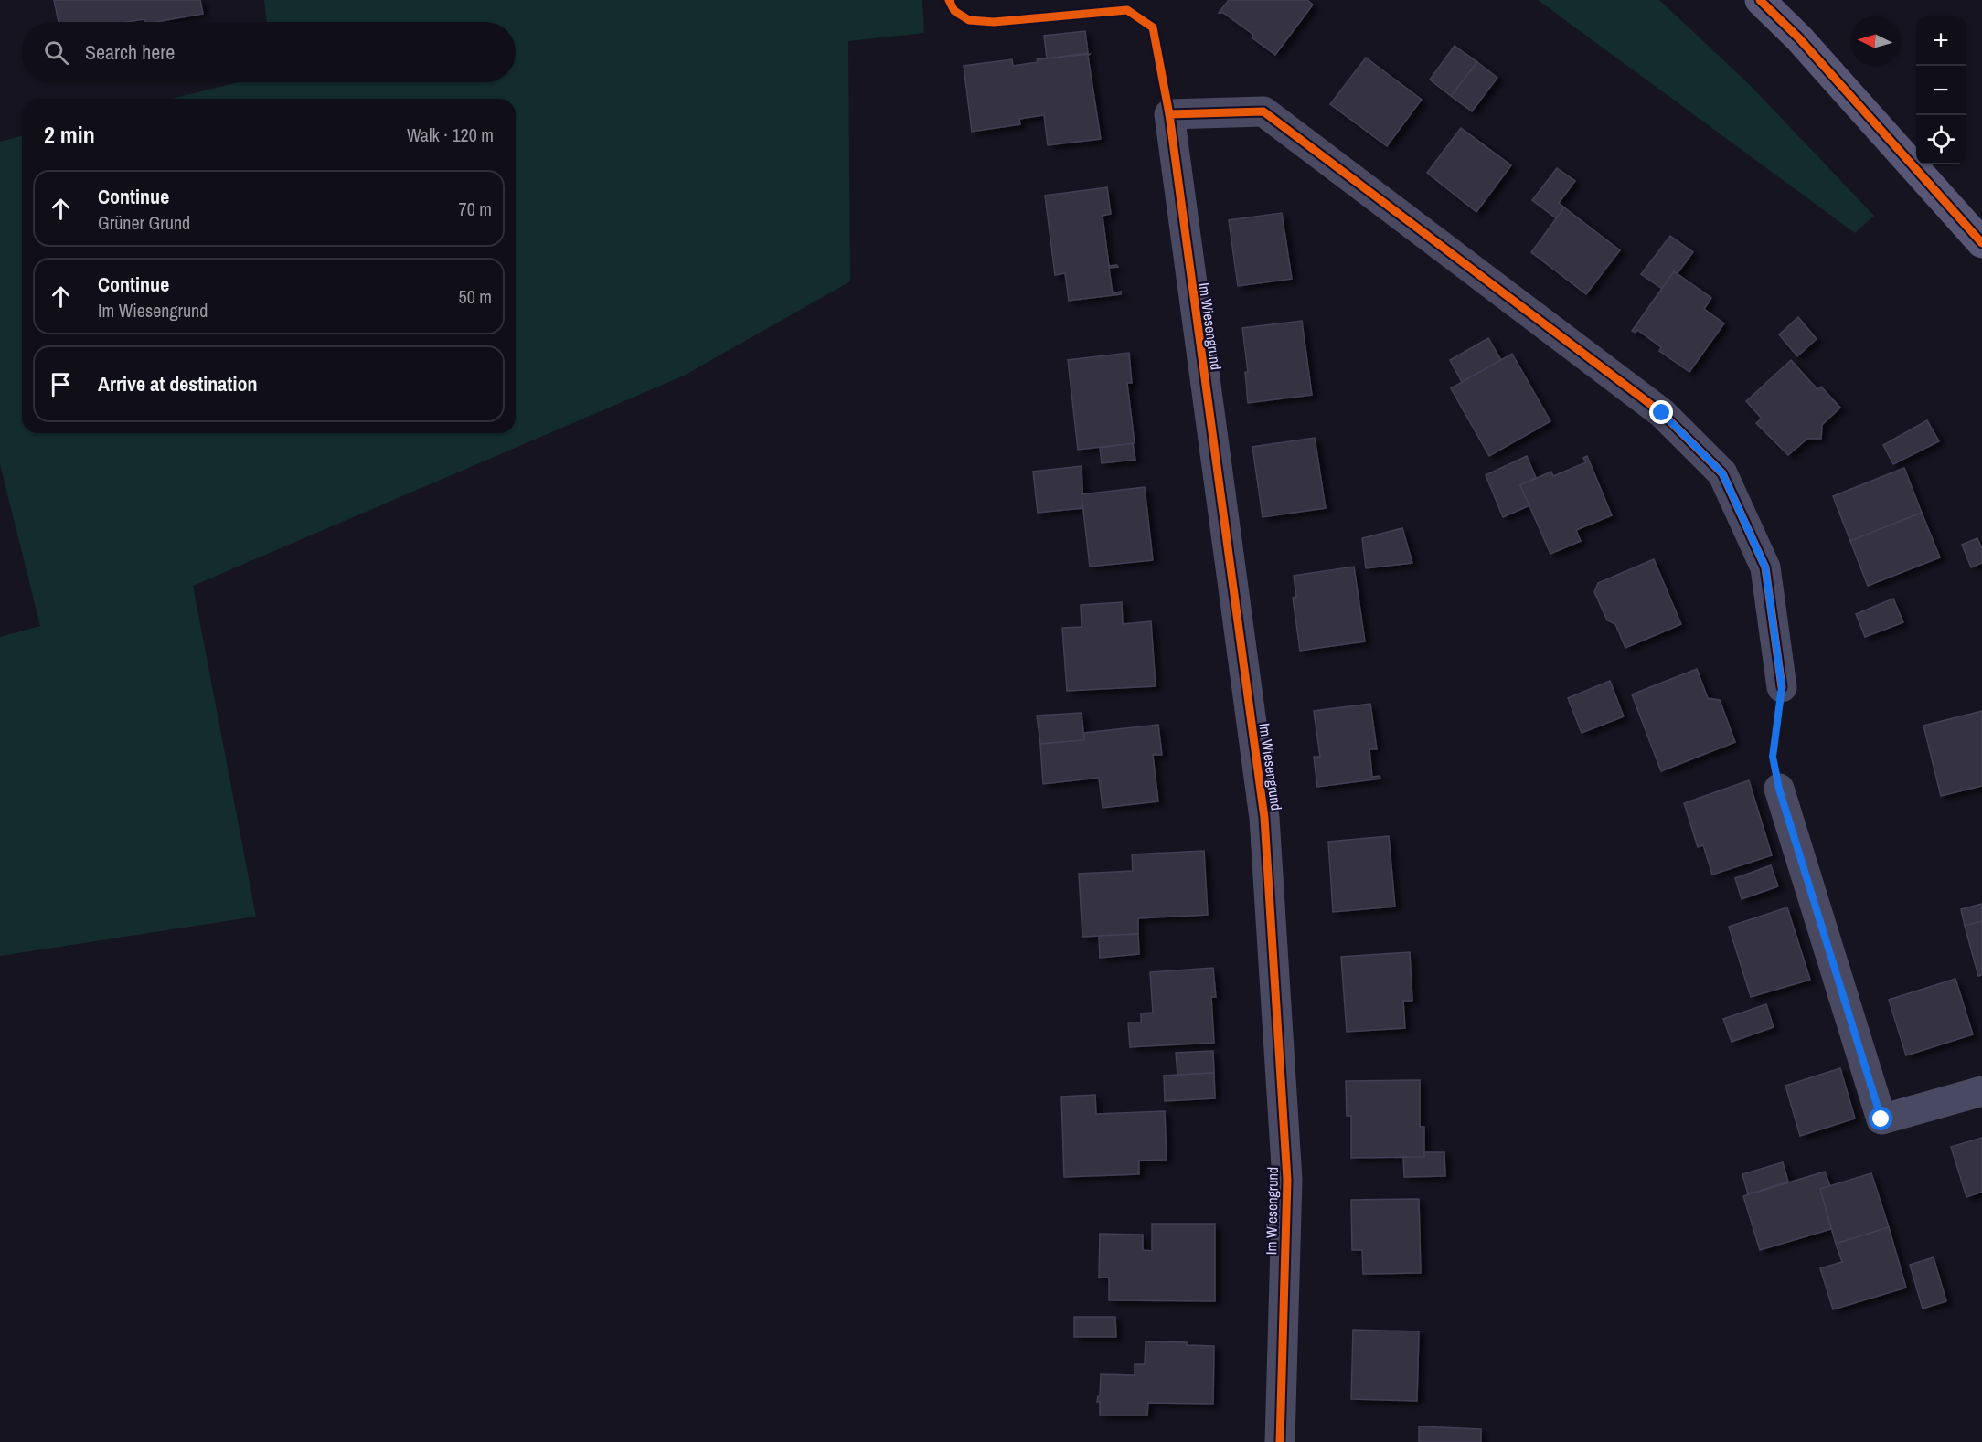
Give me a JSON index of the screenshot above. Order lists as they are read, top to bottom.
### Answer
{
  "streets": {
    "street": ["Im Wiesengrund"]
  },
  "north": "left",
  "page": {
    "map_buttons": ["+", "−"],
    "search": "Search here",
    "heading": ["2 min", "Walk · 120 m"],
    "list": [
      ["Continue", "Grüner Grund", "70 m"],
      ["Continue", "Im Wiesengrund", "50 m"],
      "Arrive at destination"
    ]
  }
}
